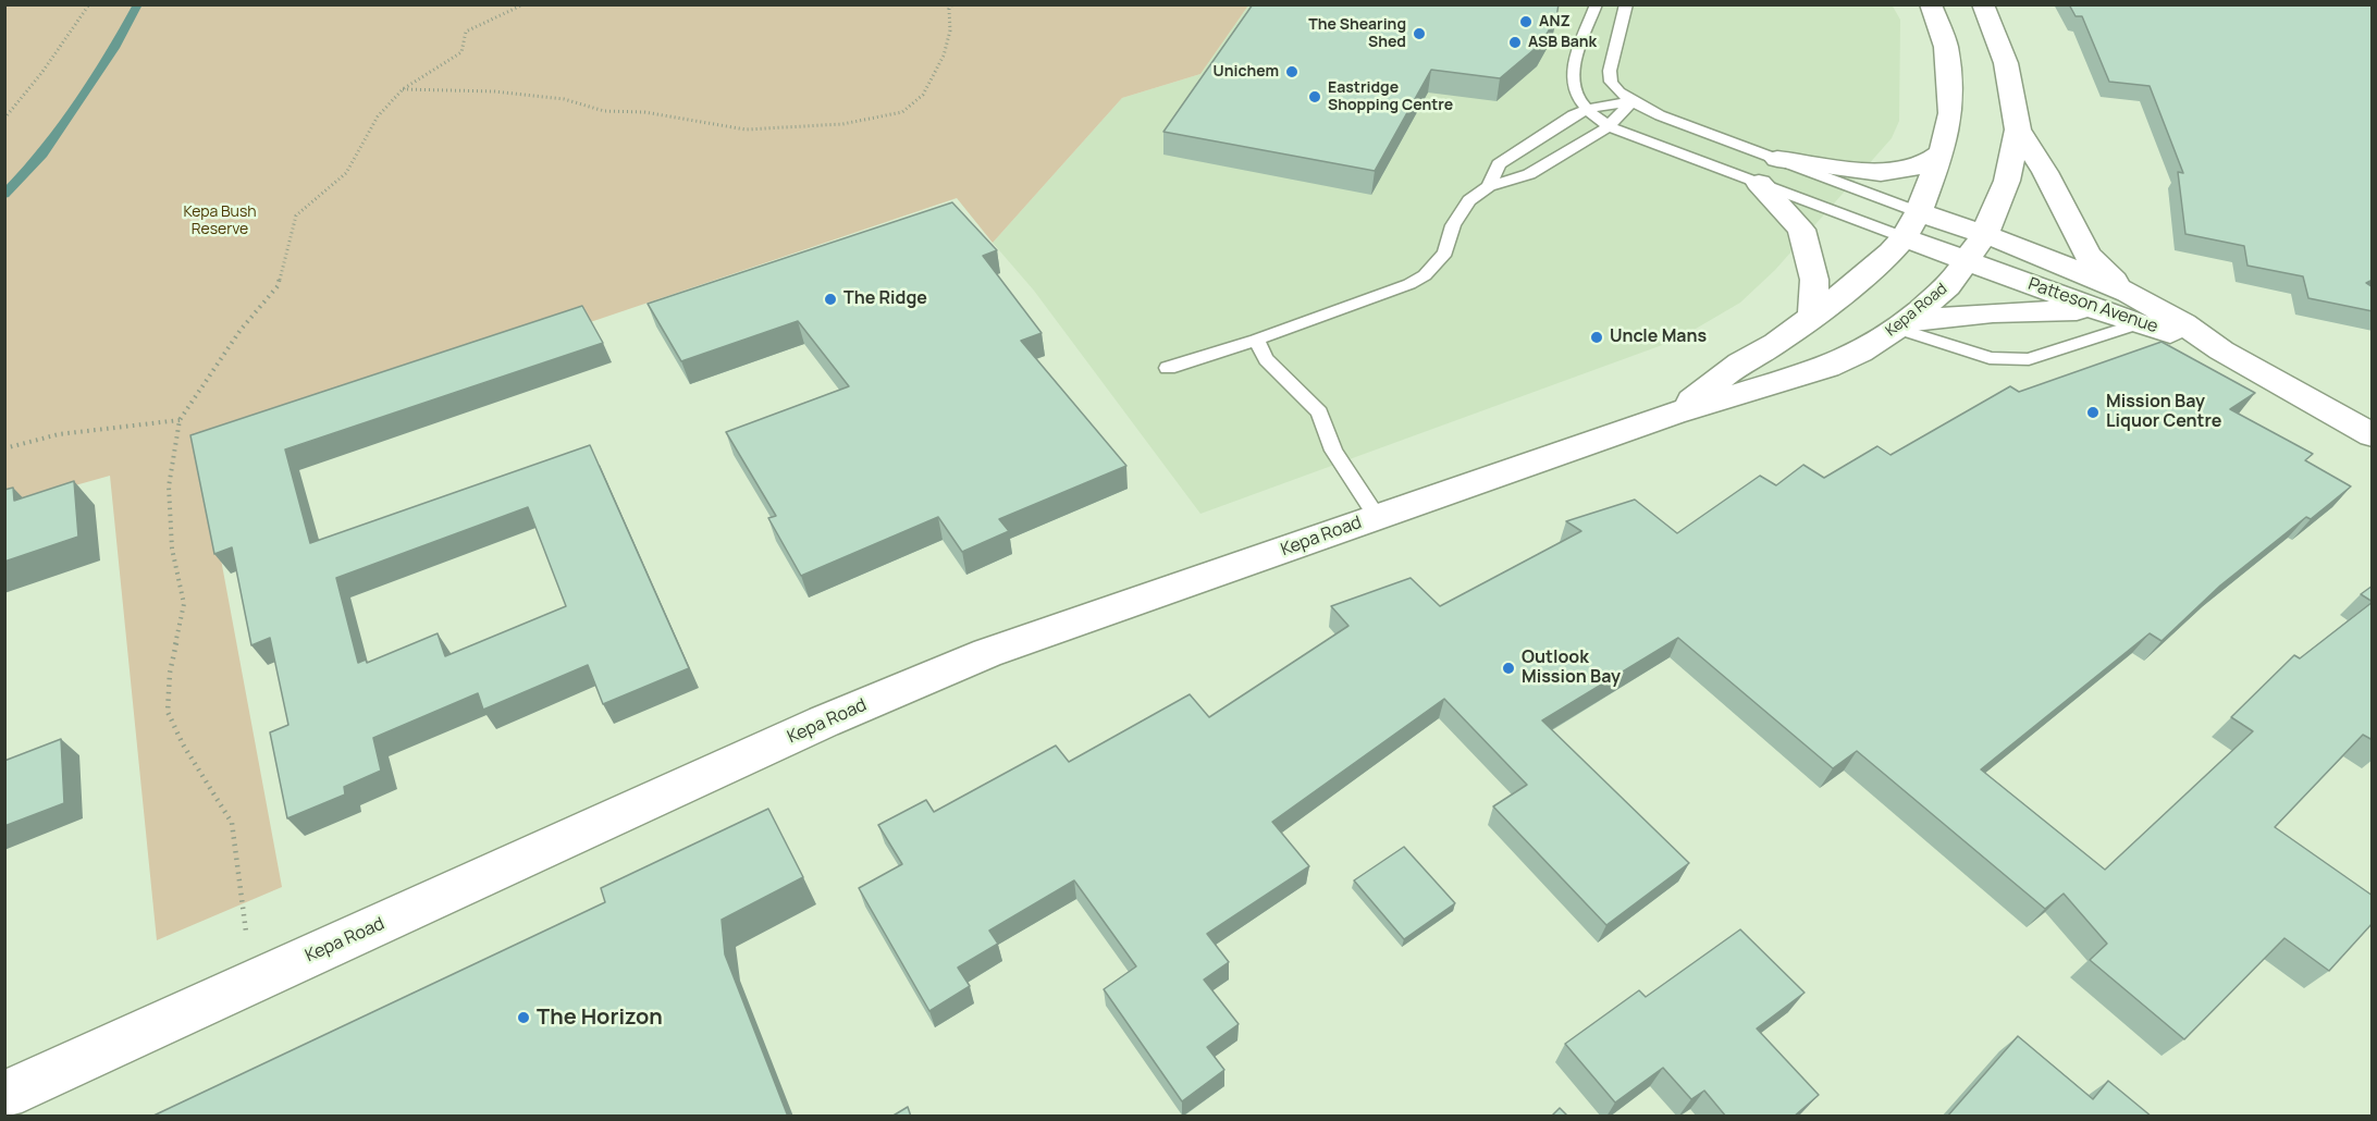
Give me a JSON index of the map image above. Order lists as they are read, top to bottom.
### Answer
{
  "streets": {
    "main road": ["Patteson Avenue", "Kepa Road"]
  },
  "crossings": [
    ["Patteson Avenue", "Kepa Road"]
  ],
  "parks": ["Kepa Bush Reserve"],
  "places": [
    "ANZ",
    "The Shearing Shed",
    "ASB Bank",
    "Unichem",
    "Eastridge Shopping Centre",
    "The Ridge",
    "Uncle Mans",
    "Mission Bay Liquor Centre",
    "Outlook Mission Bay",
    "The Horizon"
  ]
}
